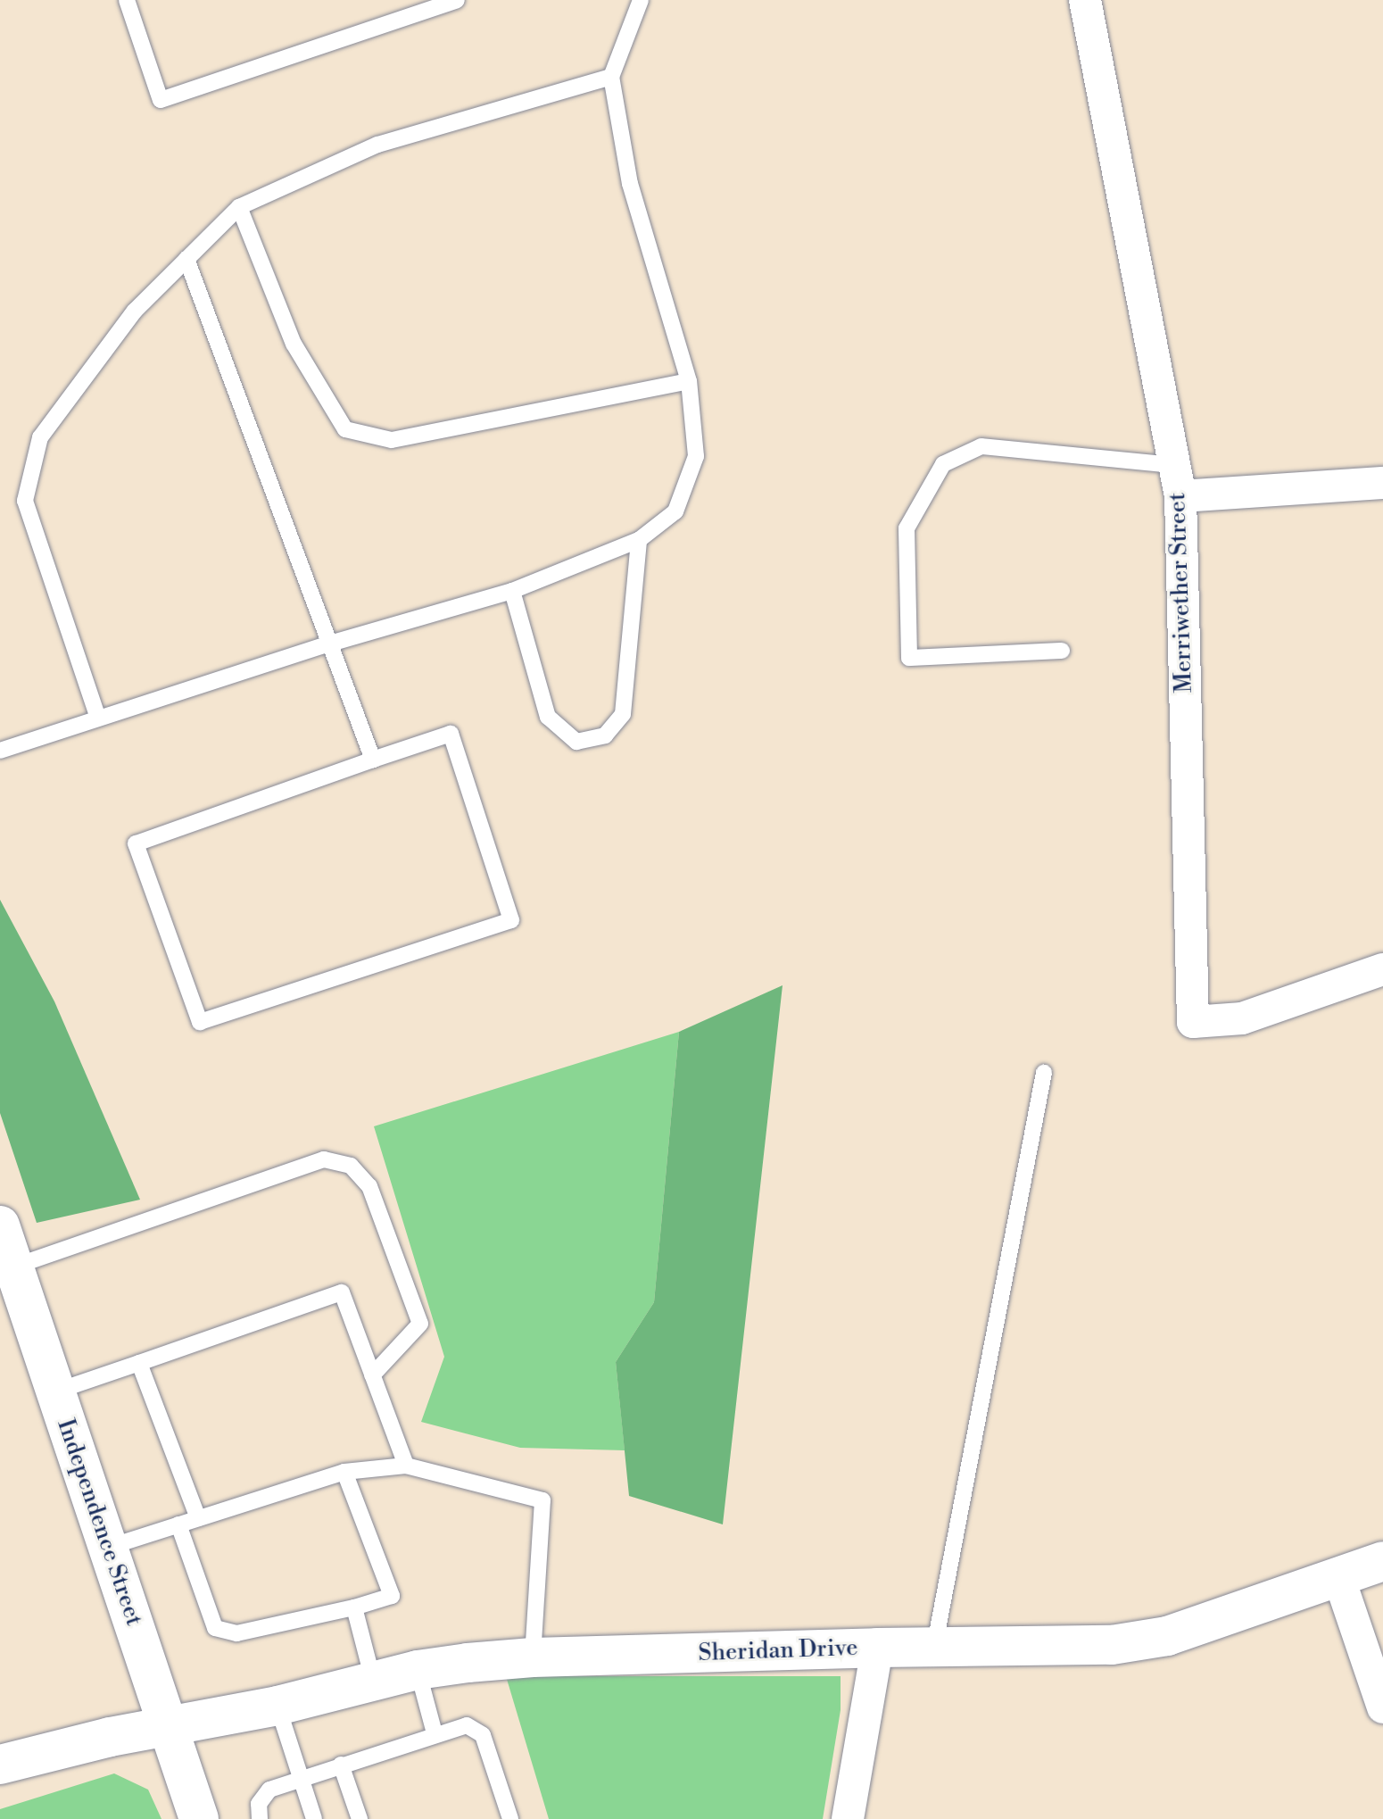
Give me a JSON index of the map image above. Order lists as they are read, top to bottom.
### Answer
{
  "streets": {
    "street": ["Merriwether Street", "Independence Street", "Sheridan Drive"]
  },
  "crossings": [
    ["Independence Street", "Sheridan Drive"]
  ]
}
